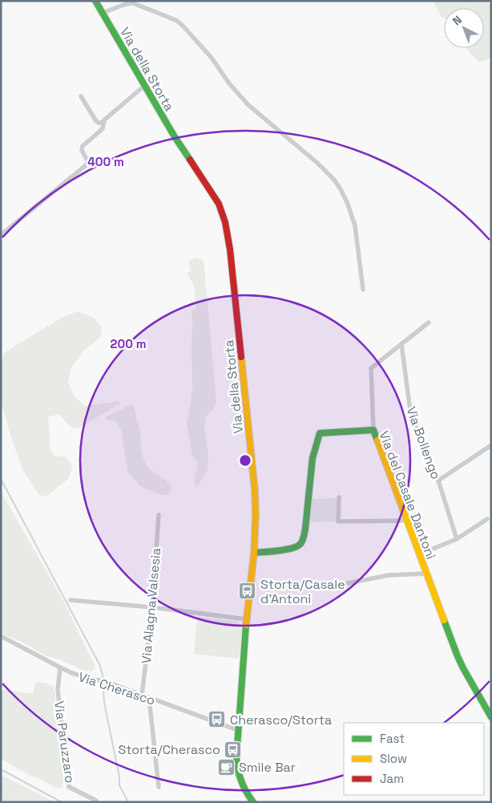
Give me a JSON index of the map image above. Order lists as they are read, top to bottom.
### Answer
{
  "streets": {
    "main road": ["Via della Storta", "Via del Casale Dantoni"],
    "street": [
      "Via Bollengo",
      "Via Alagna Valsesia",
      "Via Cherasco",
      "Via Paruzzaro"
    ]
  },
  "crossings": [
    ["Via della Storta", "Via del Casale Dantoni"],
    ["Via della Storta", "Via Cherasco"],
    ["Via Alagna Valsesia", "Via Cherasco"],
    ["Via Cherasco", "Via Paruzzaro"]
  ],
  "places": {
    "bus stop": ["Storta/Casale d'Antoni", "Cherasco/Storta", "Storta/Cherasco"],
    "cafe": ["Smile Bar"]
  },
  "legend": ["Fast", "Slow", "Jam"],
  "north": "top left",
  "rings": ["400 m", "200 m"]
}
